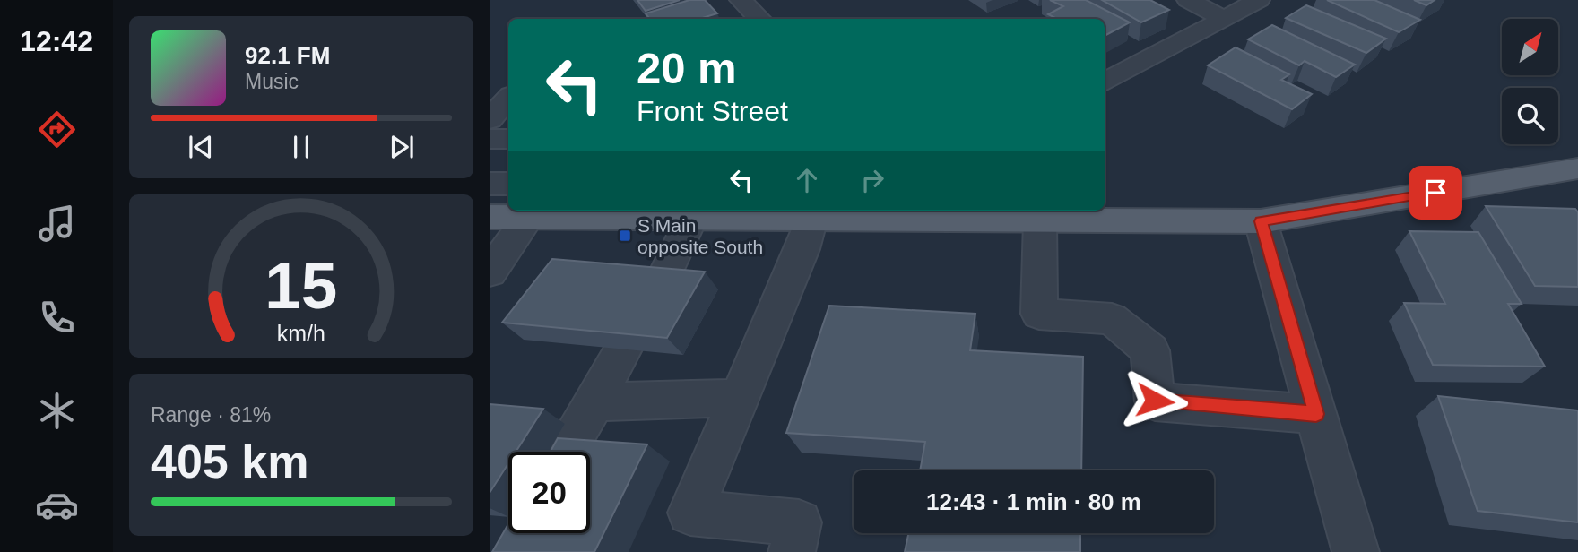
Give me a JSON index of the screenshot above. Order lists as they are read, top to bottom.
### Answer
{
  "places": {
    "transit": ["S Main opposite South"]
  },
  "north": "top right",
  "page": {
    "tabs": "12:42",
    "turn": ["20 m", "Front Street"],
    "song": ["92.1 FM", "Music"],
    "tile": ["Range · 81%", "405 km"],
    "limit": "20",
    "trip": "12:43 · 1 min · 80 m",
    "gauge": ["15", "km/h"]
  }
}
